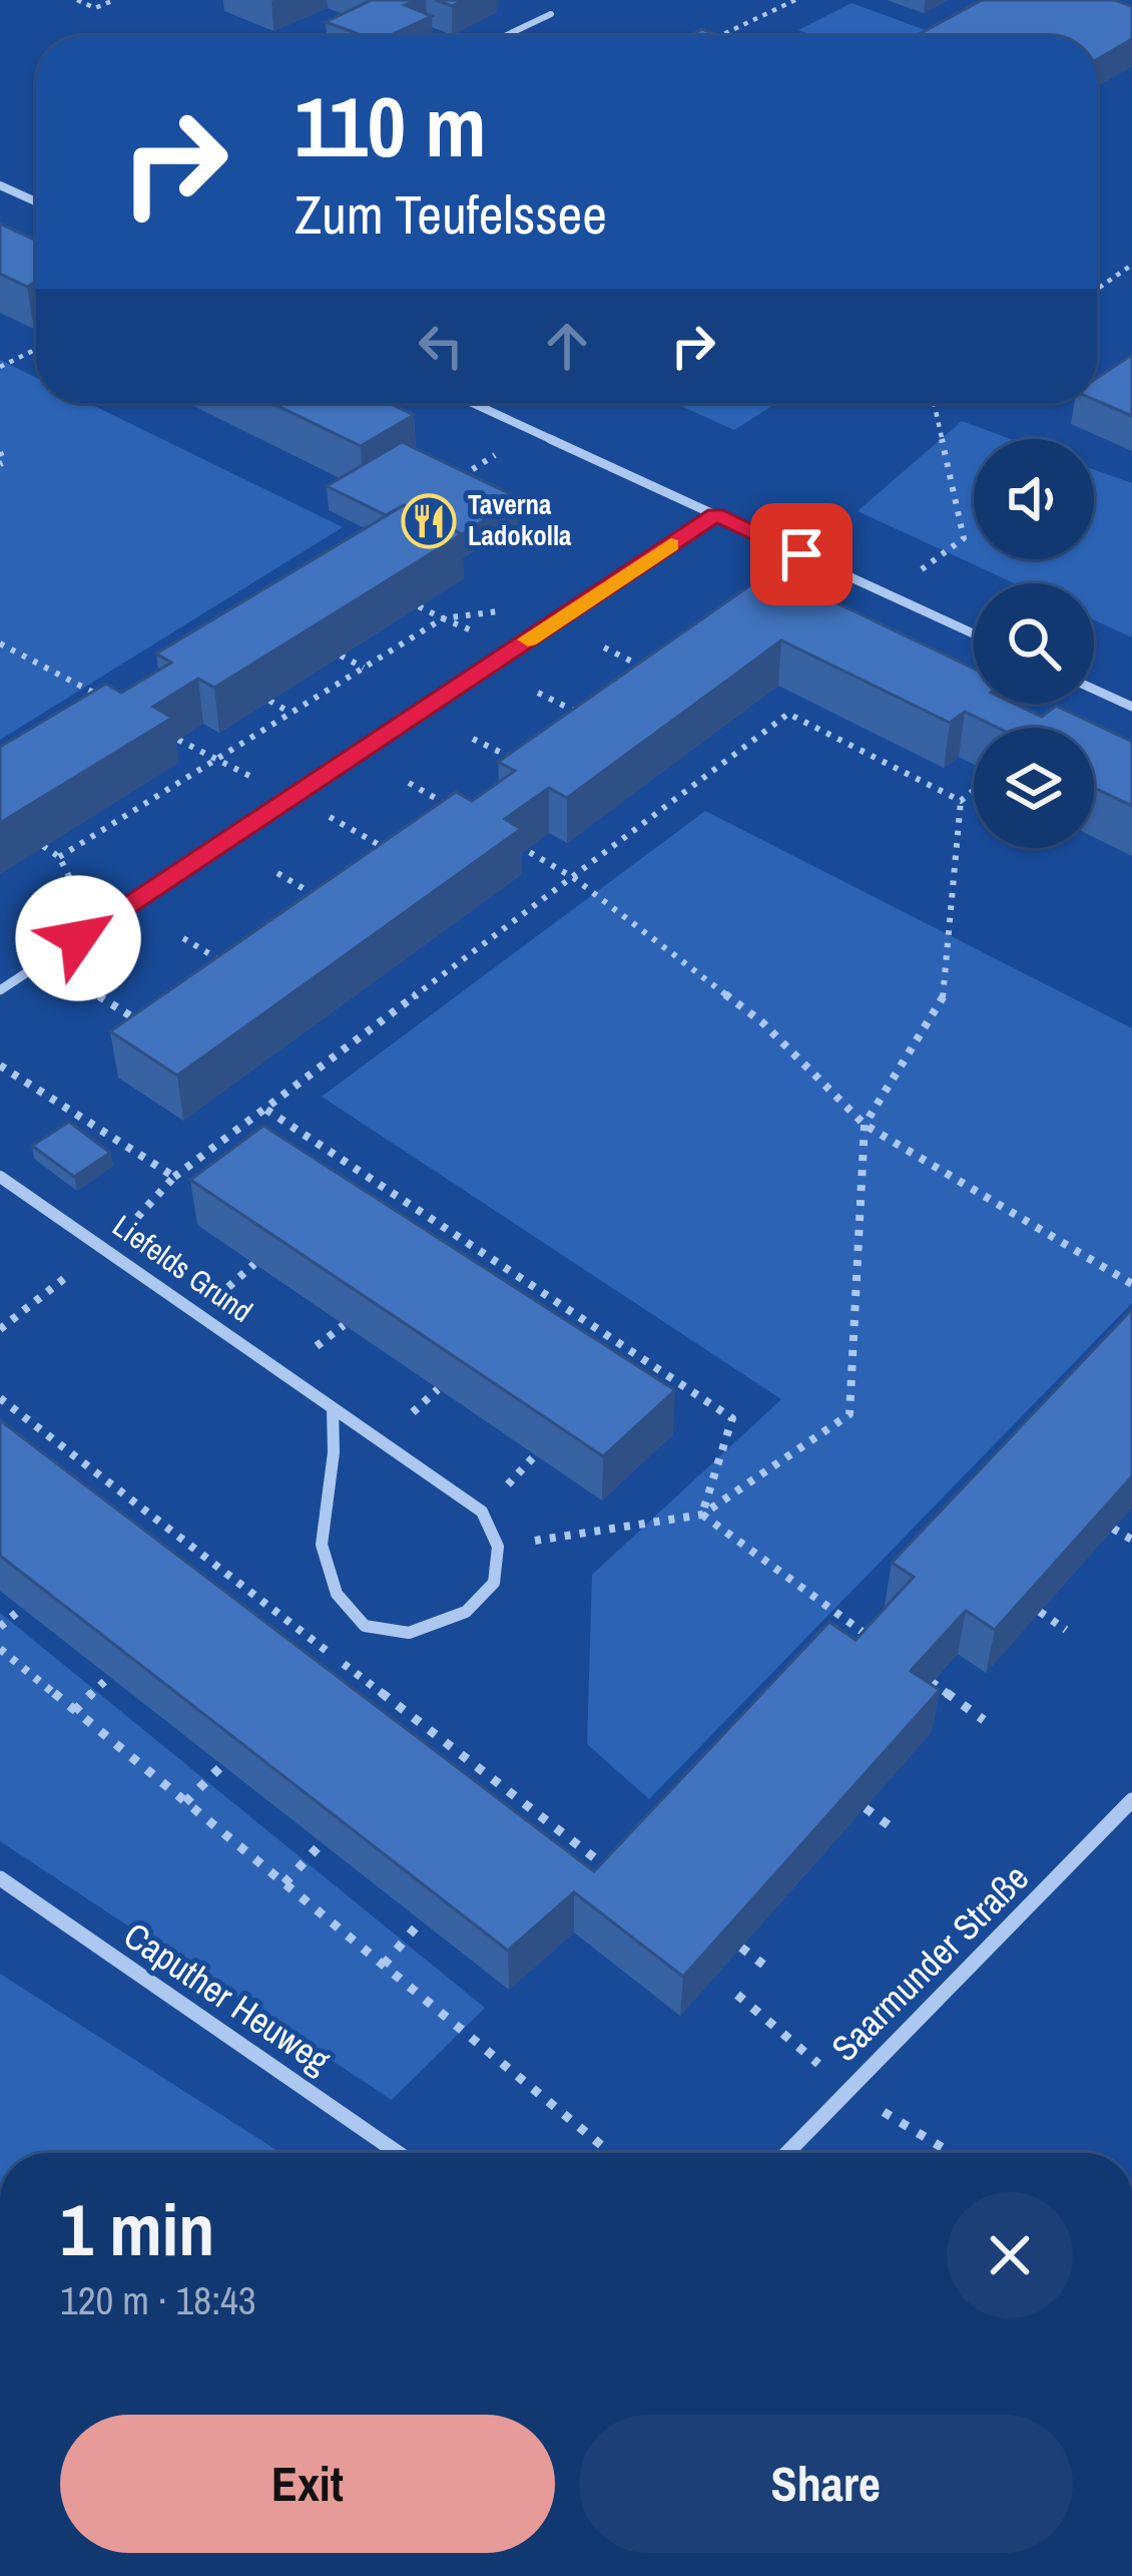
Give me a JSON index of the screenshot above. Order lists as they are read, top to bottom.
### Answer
{
  "streets": {
    "street": ["Liefelds Grund", "Saarmunder Straße", "Caputher Heuweg"]
  },
  "places": {
    "restaurant": ["Taverna Ladokolla"]
  },
  "page": {
    "turn": ["110 m", "Zum Teufelssee"],
    "heading": ["1 min", "120 m · 18:43"],
    "buttons": ["Exit", "Share"]
  }
}
